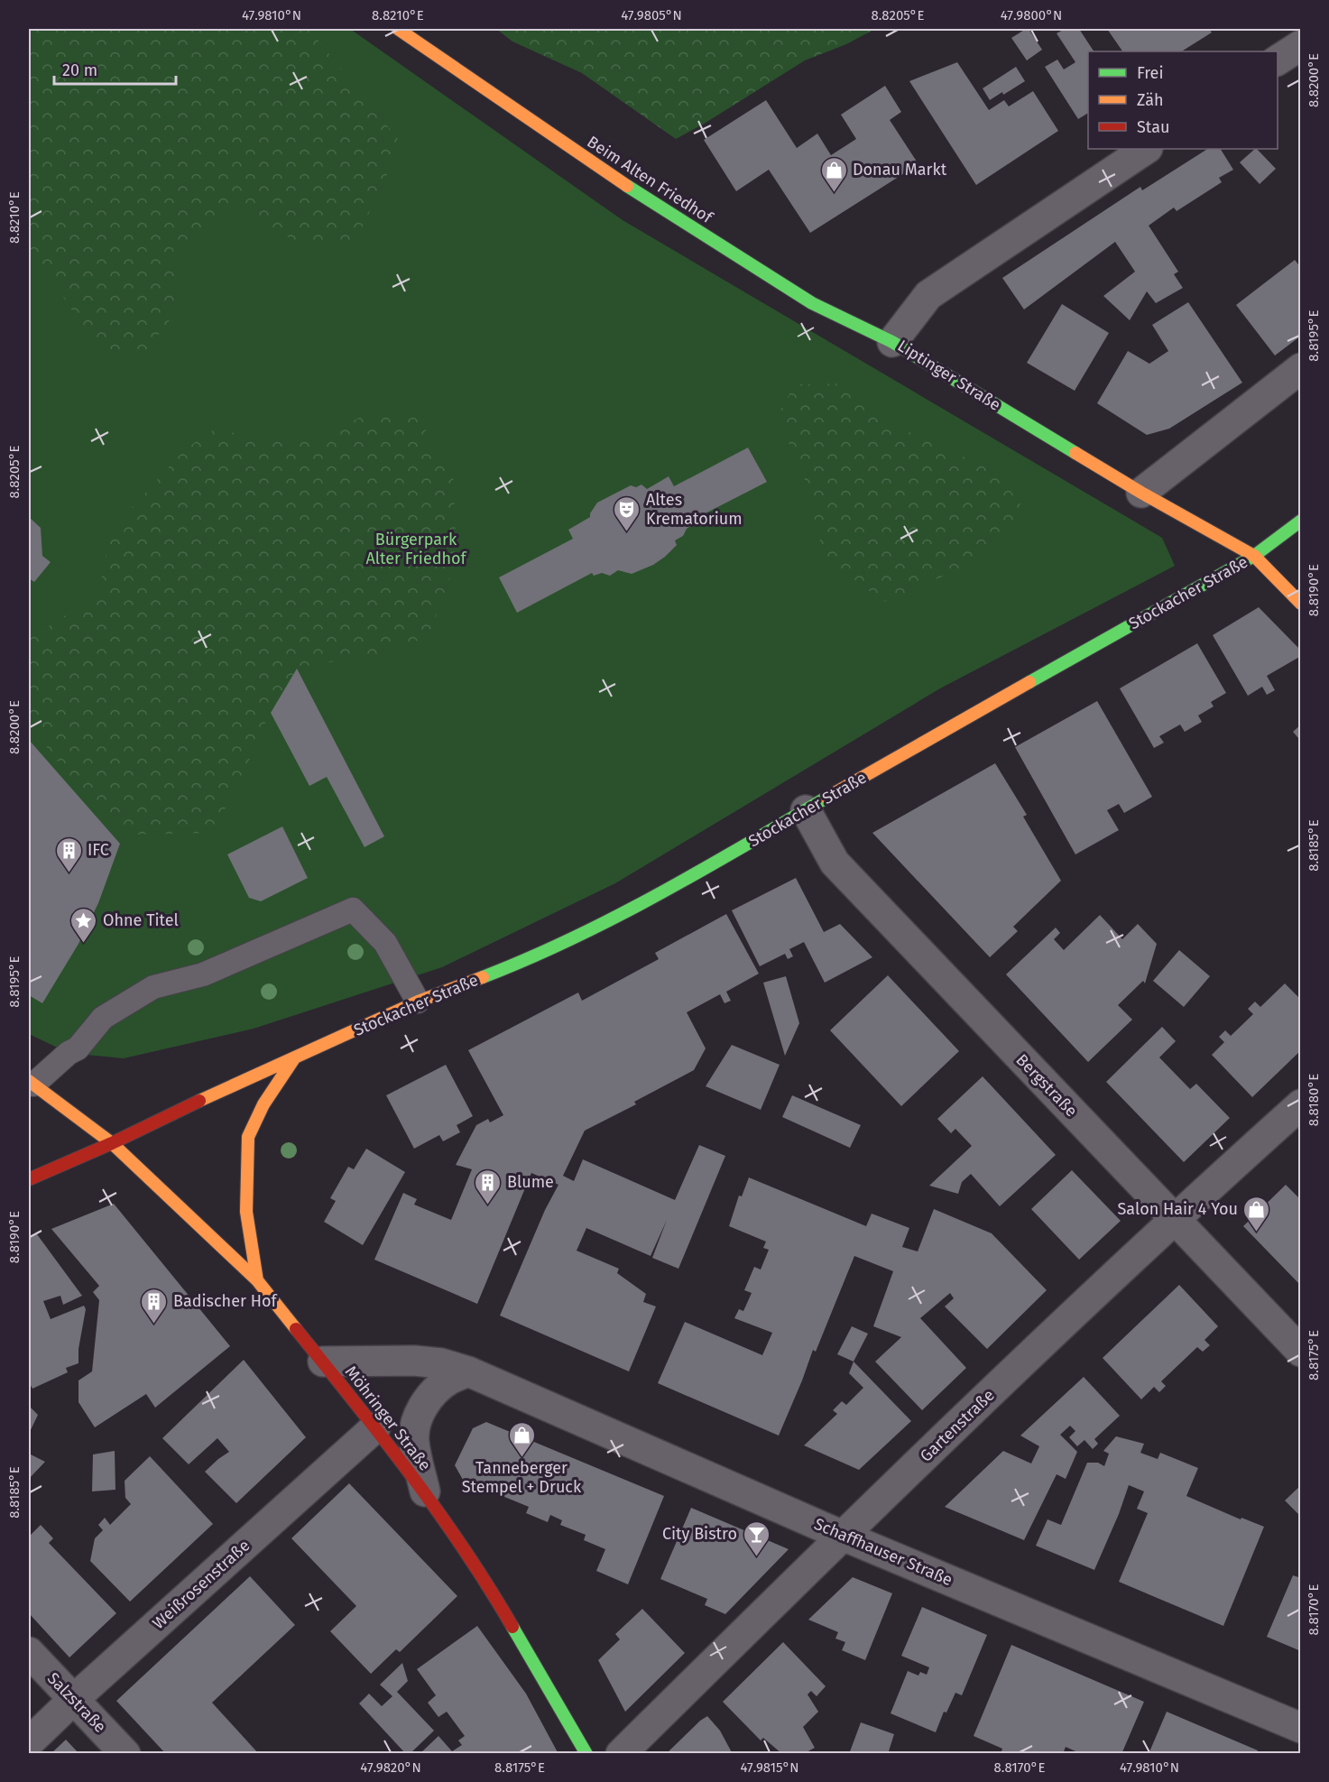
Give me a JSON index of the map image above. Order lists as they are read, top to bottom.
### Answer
{
  "streets": {
    "street": [
      "Beim Alten Friedhof",
      "Liptinger Straße",
      "Stockacher Straße",
      "Bergstraße",
      "Möhringer Straße",
      "Gartenstraße",
      "Schaffhauser Straße",
      "Weißrosenstraße",
      "Salzstraße"
    ]
  },
  "crossings": [
    ["Beim Alten Friedhof", "Liptinger Straße"],
    ["Liptinger Straße", "Stockacher Straße"],
    ["Stockacher Straße", "Bergstraße"],
    ["Stockacher Straße", "Möhringer Straße"],
    ["Bergstraße", "Gartenstraße"],
    ["Möhringer Straße", "Schaffhauser Straße"],
    ["Möhringer Straße", "Weißrosenstraße"],
    ["Gartenstraße", "Schaffhauser Straße"],
    ["Weißrosenstraße", "Salzstraße"]
  ],
  "parks": ["Bürgerpark Alter Friedhof"],
  "places": {
    "shop": ["Donau Markt", "Salon Hair 4 You", "Tanneberger Stempel + Druck"],
    "theatre": ["Altes Krematorium"],
    "building": ["IFC", "Blume", "Badischer Hof"],
    "place": ["Ohne Titel"],
    "bar": ["City Bistro"]
  },
  "legend": ["Frei", "Zäh", "Stau"],
  "scale_bar": "20 m",
  "coordinates": [
    "47.9810°N",
    "8.8210°E",
    "47.9805°N",
    "8.8205°E",
    "47.9800°N",
    "8.8200°E",
    "8.8195°E",
    "8.8190°E",
    "8.8185°E",
    "8.8180°E",
    "8.8175°E",
    "8.8170°E",
    "47.9820°N",
    "47.9815°N"
  ]
}
